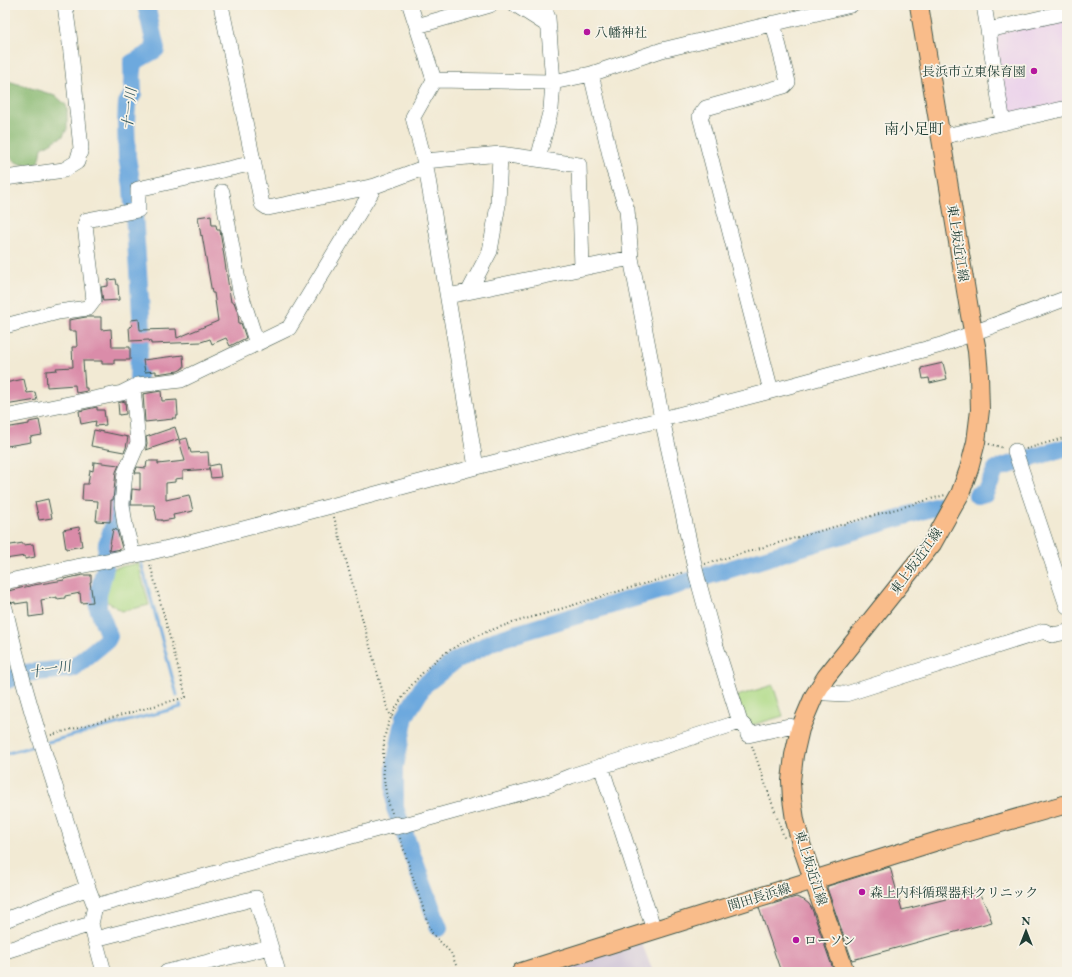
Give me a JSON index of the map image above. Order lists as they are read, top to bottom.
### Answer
{
  "streets": {
    "main road": ["東上坂近江線", "間田長浜線"]
  },
  "crossings": [
    ["東上坂近江線", "間田長浜線"]
  ],
  "districts": ["南小足町"],
  "water": ["十一川"],
  "places": [
    "八幡神社",
    "長浜市立東保育園",
    "森上内科循環器科クリニック",
    "ローソン"
  ],
  "north": "top"
}
